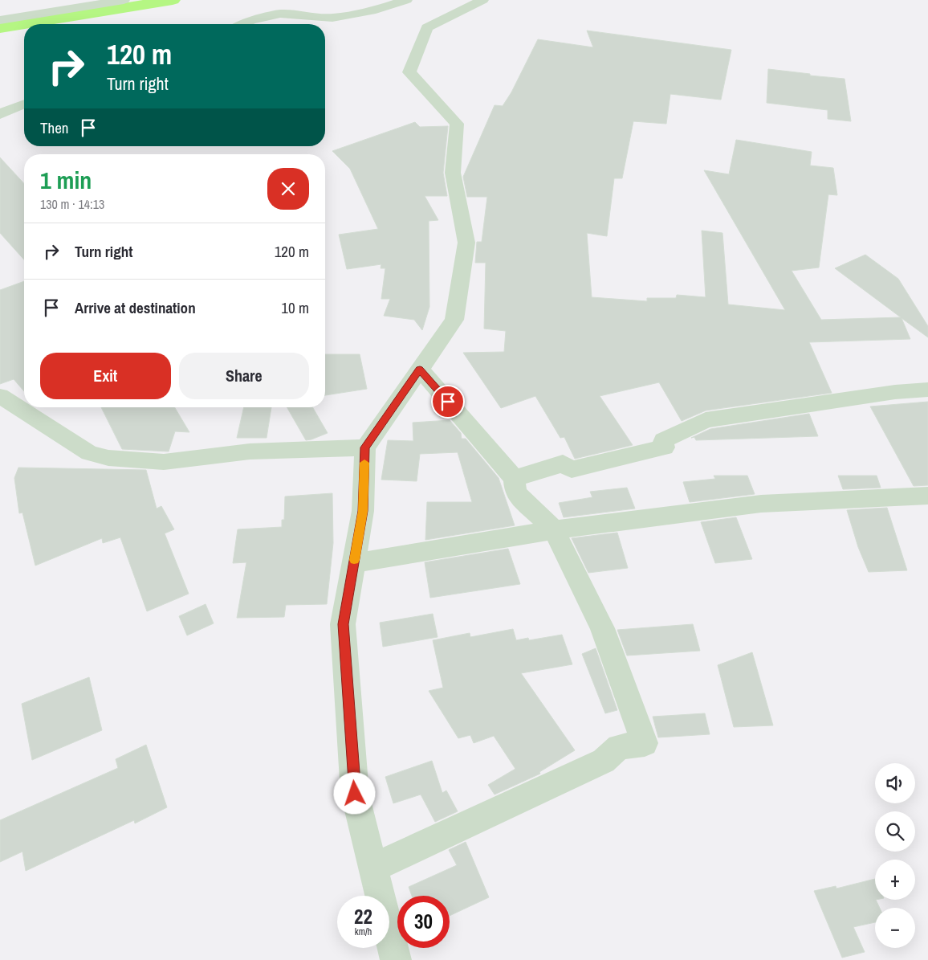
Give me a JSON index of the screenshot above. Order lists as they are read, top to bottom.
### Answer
{
  "page": {
    "turn": ["120 m", "Turn right"],
    "then": "Then",
    "heading": ["1 min", "130 m · 14:13"],
    "list": [
      {
        "name": "Turn right",
        "value": "120 m"
      },
      {
        "name": "Arrive at destination",
        "value": "10 m"
      }
    ],
    "buttons": ["Exit", "Share"],
    "map_buttons": ["+", "−"],
    "speed": "22 km/h",
    "limit": "30"
  }
}
